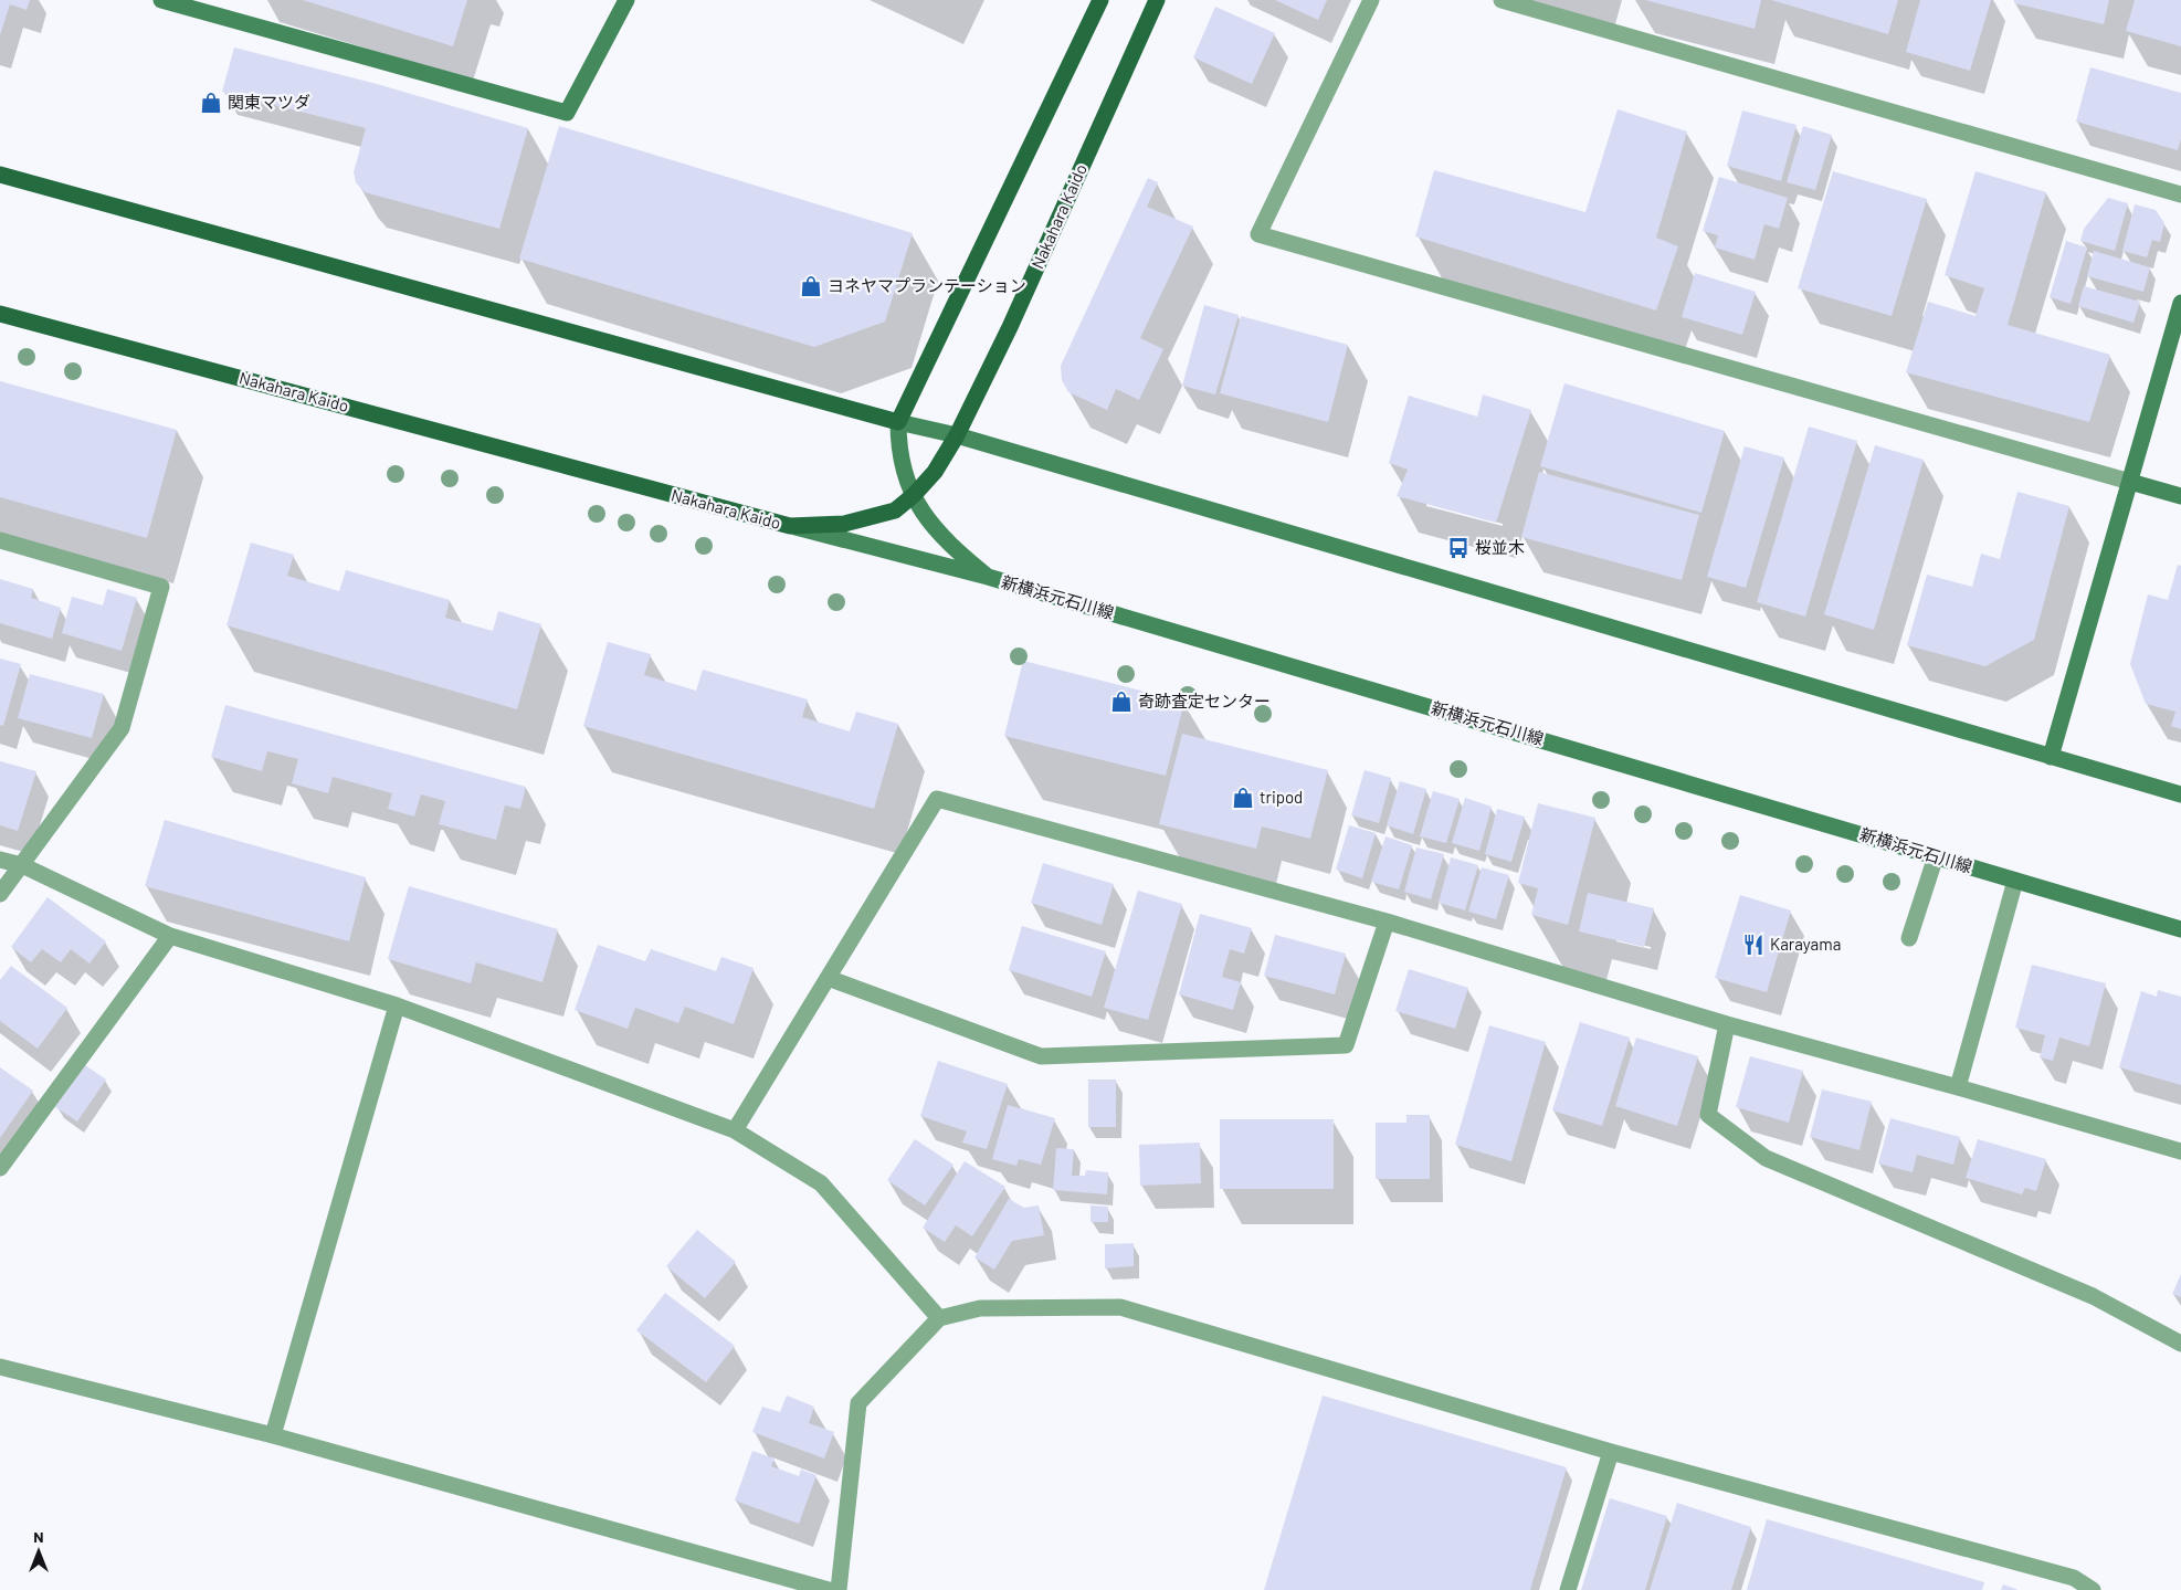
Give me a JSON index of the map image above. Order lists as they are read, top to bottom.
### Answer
{
  "streets": {
    "main road": ["Nakahara Kaido"],
    "street": ["新横浜元石川線"]
  },
  "crossings": [
    ["Nakahara Kaido", "新横浜元石川線"]
  ],
  "places": {
    "shop": [
      "関東マツダ",
      "ヨネヤマプランテーション",
      "奇跡査定センター",
      "tripod"
    ],
    "bus stop": ["桜並木"],
    "restaurant": ["Karayama"]
  },
  "north": "top"
}
